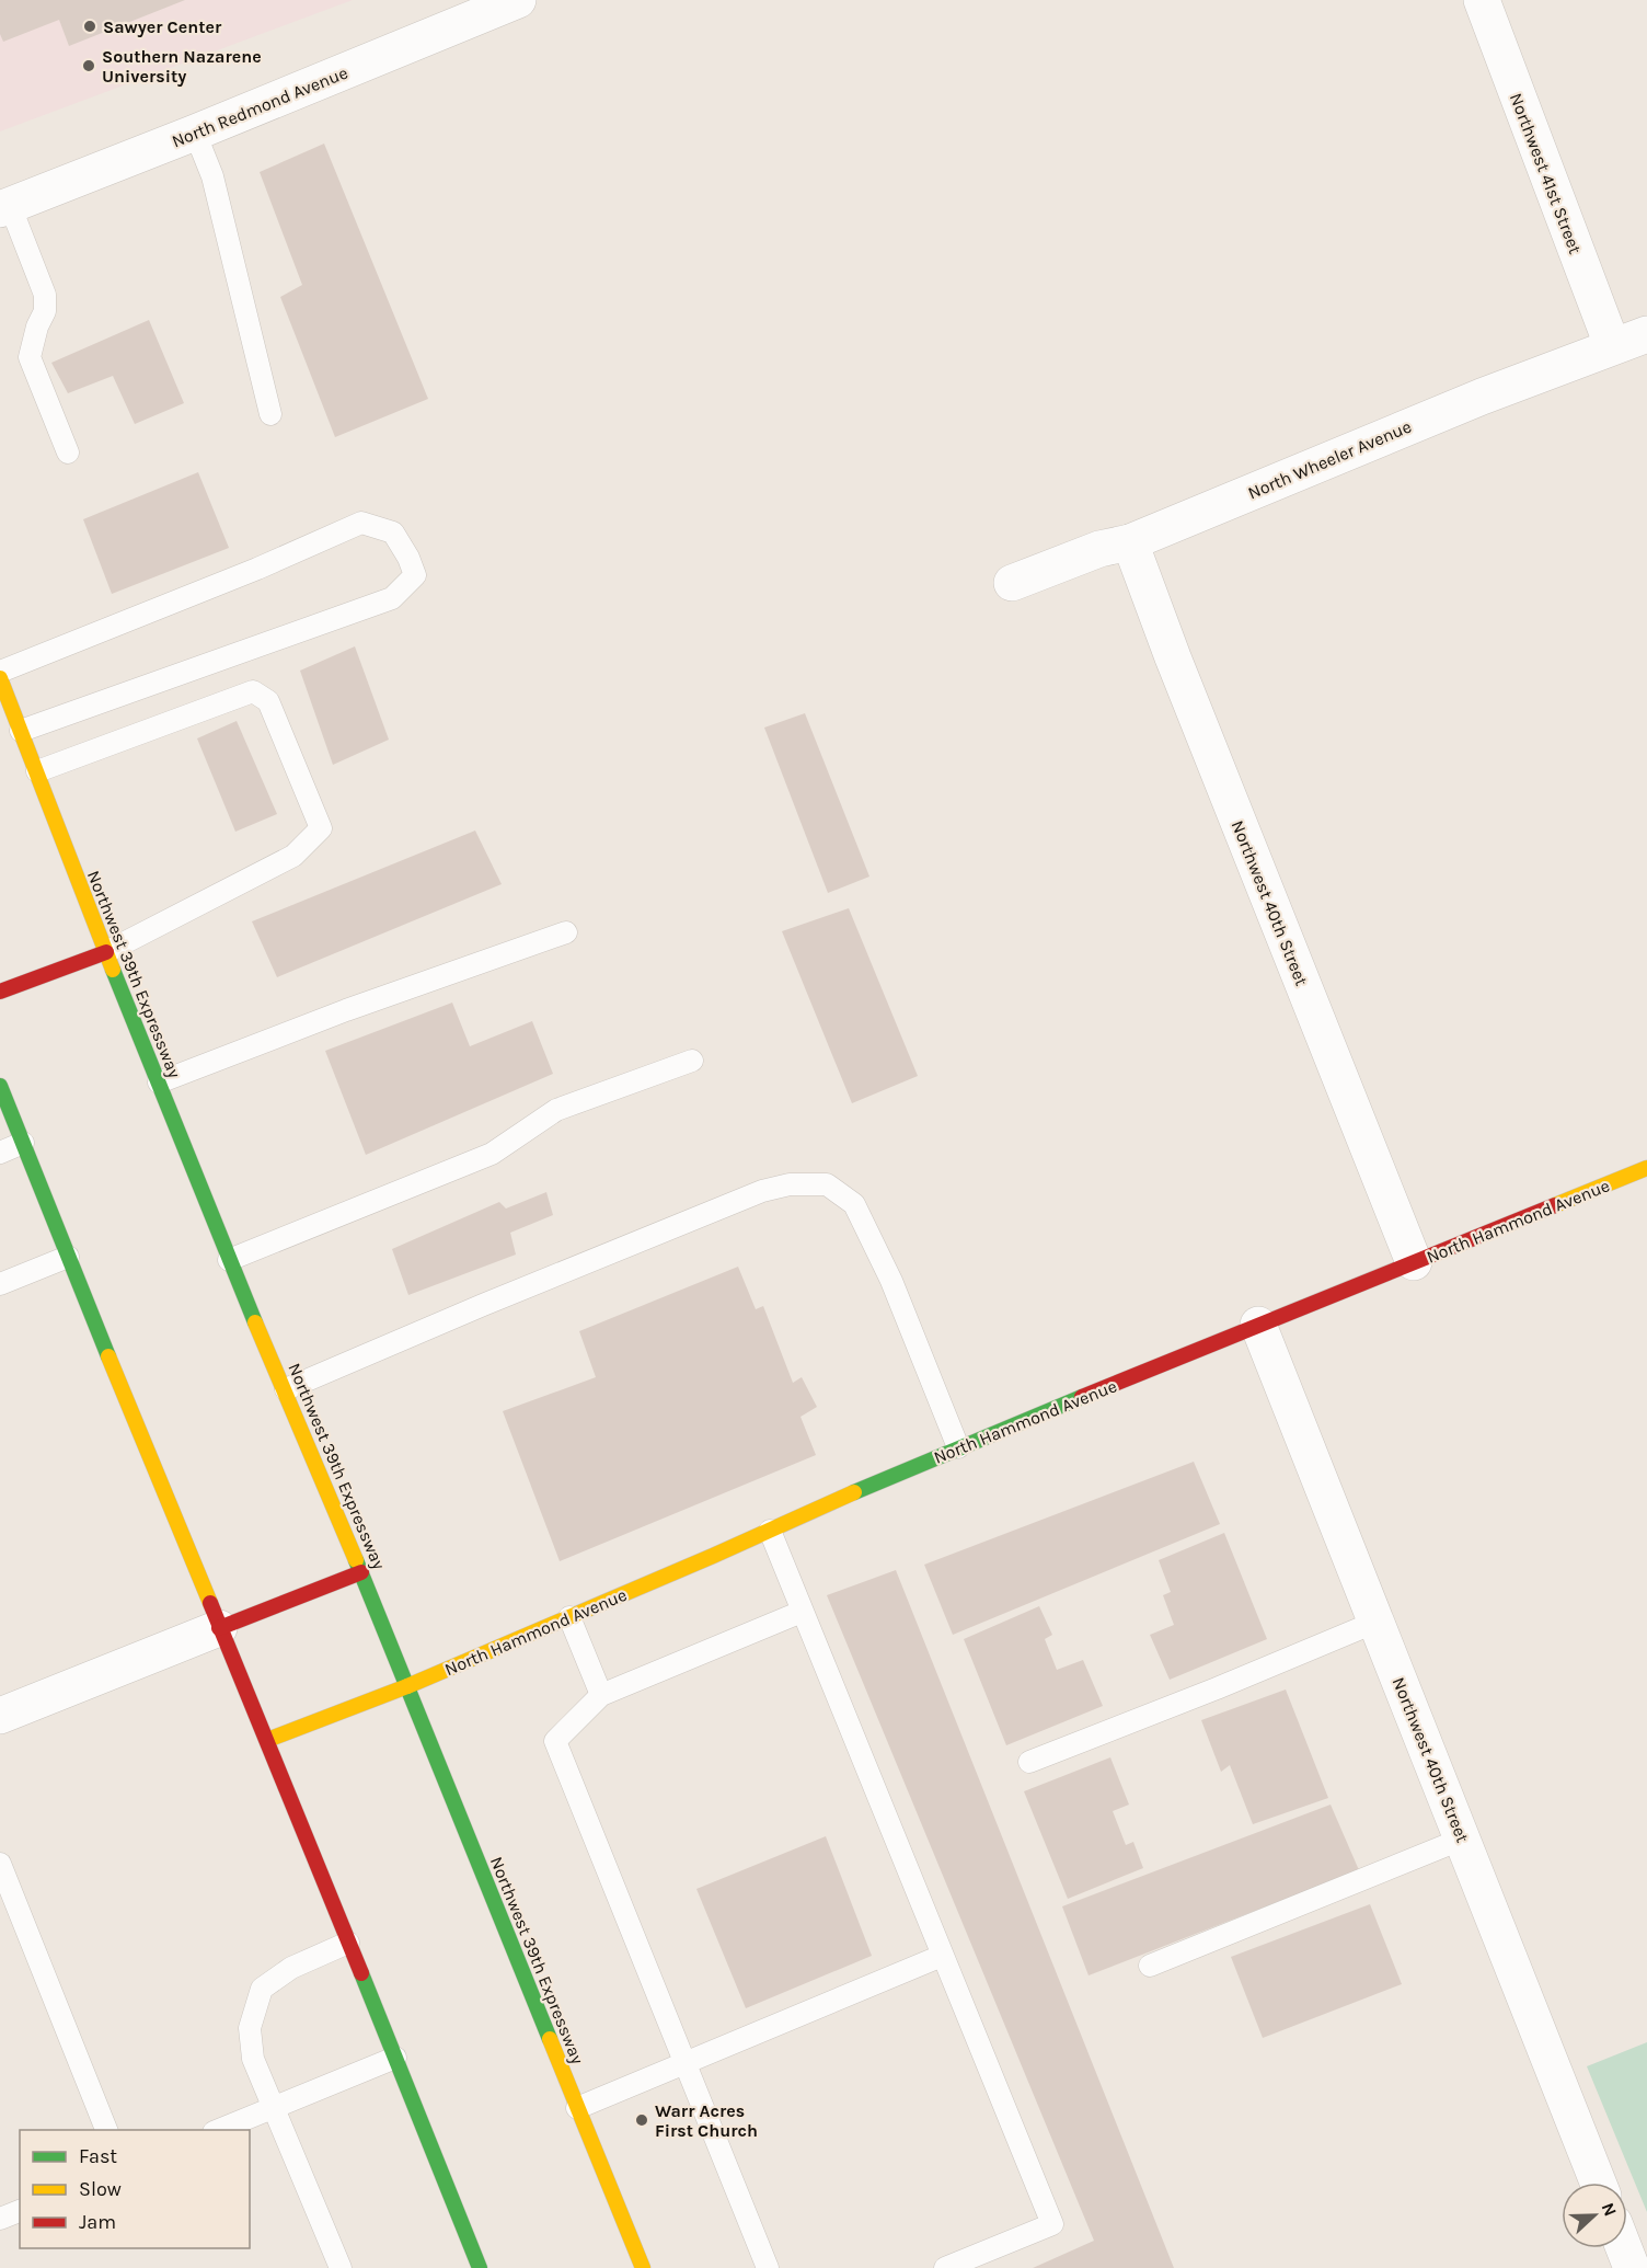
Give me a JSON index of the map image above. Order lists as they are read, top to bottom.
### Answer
{
  "streets": {
    "main road": ["Northwest 39th Expressway", "North Hammond Avenue"],
    "street": [
      "North Redmond Avenue",
      "Northwest 41st Street",
      "North Wheeler Avenue",
      "Northwest 40th Street"
    ]
  },
  "crossings": [
    ["Northwest 41st Street", "North Wheeler Avenue"],
    ["North Wheeler Avenue", "Northwest 40th Street"],
    ["Northwest 40th Street", "North Hammond Avenue"],
    ["Northwest 39th Expressway", "North Hammond Avenue"]
  ],
  "places": ["Sawyer Center", "Southern Nazarene University", "Warr Acres First Church"],
  "legend": ["Fast", "Slow", "Jam"],
  "north": "right"
}
